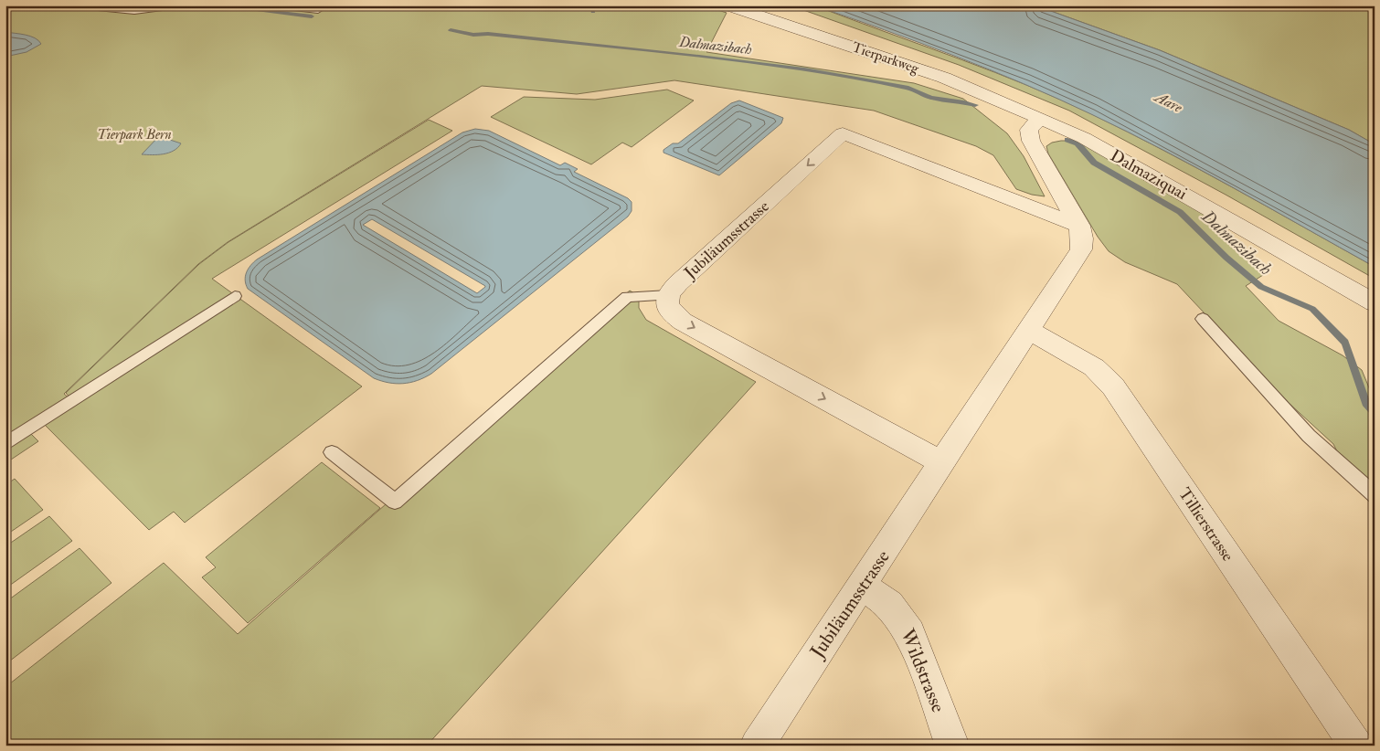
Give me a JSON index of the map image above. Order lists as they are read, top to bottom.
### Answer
{
  "streets": {
    "street": [
      "Tierparkweg",
      "Dalmaziquai",
      "Jubiläumsstrasse",
      "Tillierstrasse",
      "Wildstrasse"
    ]
  },
  "crossings": [
    ["Tierparkweg", "Dalmaziquai"],
    ["Tierparkweg", "Jubiläumsstrasse"],
    ["Dalmaziquai", "Jubiläumsstrasse"],
    ["Jubiläumsstrasse", "Tillierstrasse"],
    ["Jubiläumsstrasse", "Wildstrasse"]
  ],
  "water": ["Dalmazibach", "Aare"],
  "parks": ["Tierpark Bern"]
}
